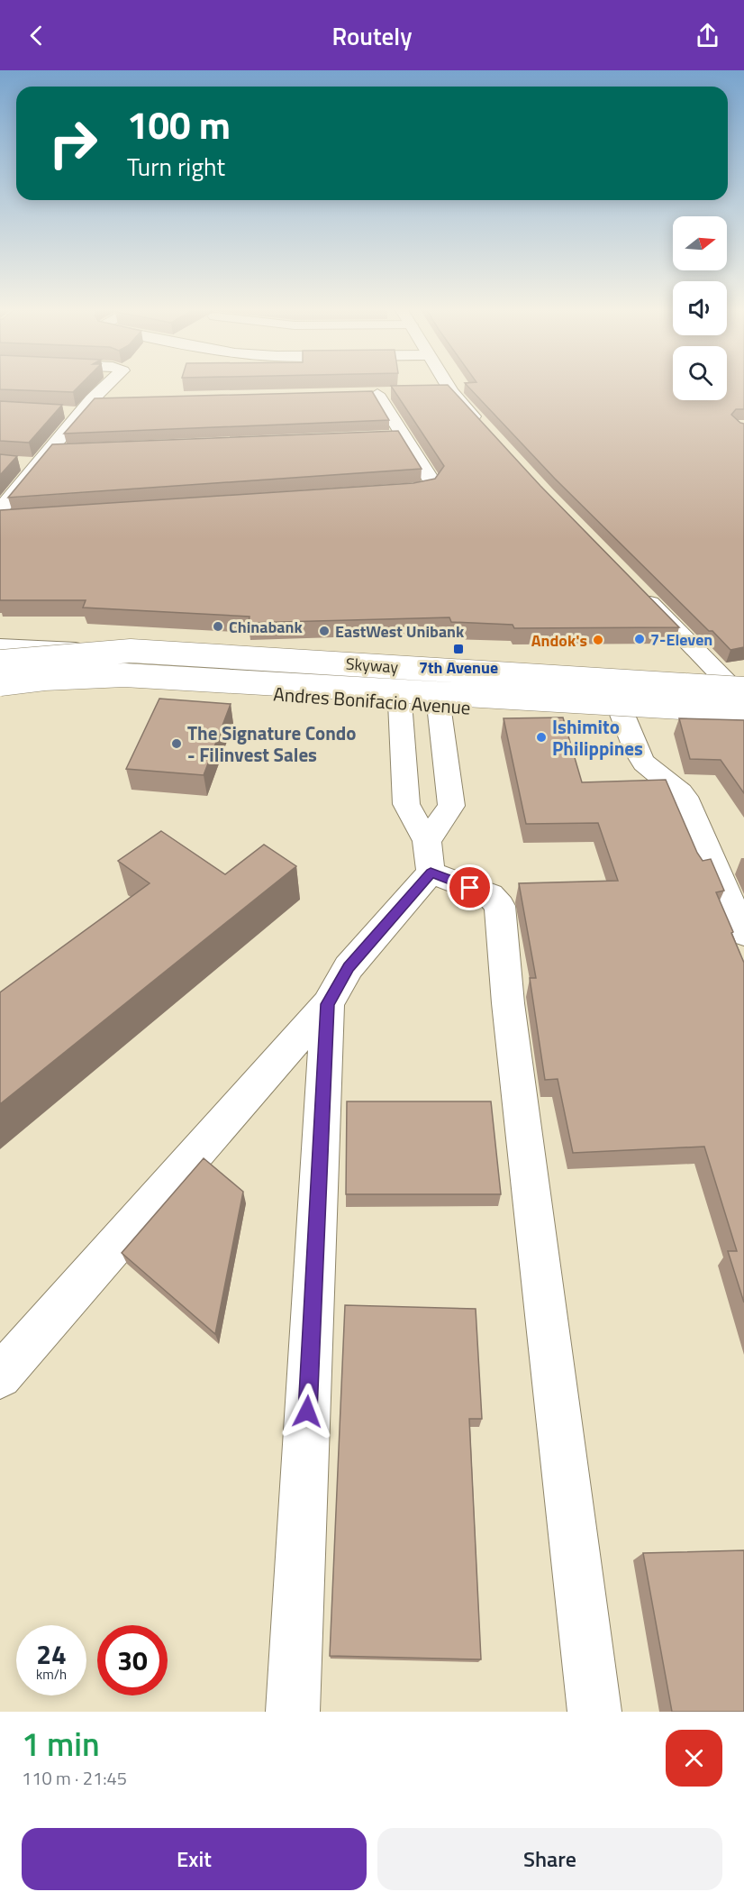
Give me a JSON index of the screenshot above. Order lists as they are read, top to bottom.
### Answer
{
  "streets": {
    "main road": ["Skyway", "Andres Bonifacio Avenue"]
  },
  "crossings": [
    ["Skyway", "Andres Bonifacio Avenue"]
  ],
  "places": {
    "other": [
      "Chinabank",
      "EastWest Unibank",
      "7-Eleven",
      "Andok's",
      "Ishimito Philippines",
      "The Signature Condo - Filinvest Sales"
    ],
    "transit": ["7th Avenue"]
  },
  "north": "right",
  "page": {
    "header": "Routely",
    "turn": ["100 m", "Turn right"],
    "speed": "24 km/h",
    "limit": "30",
    "heading": ["1 min", "110 m · 21:45"],
    "buttons": ["Exit", "Share"]
  }
}
